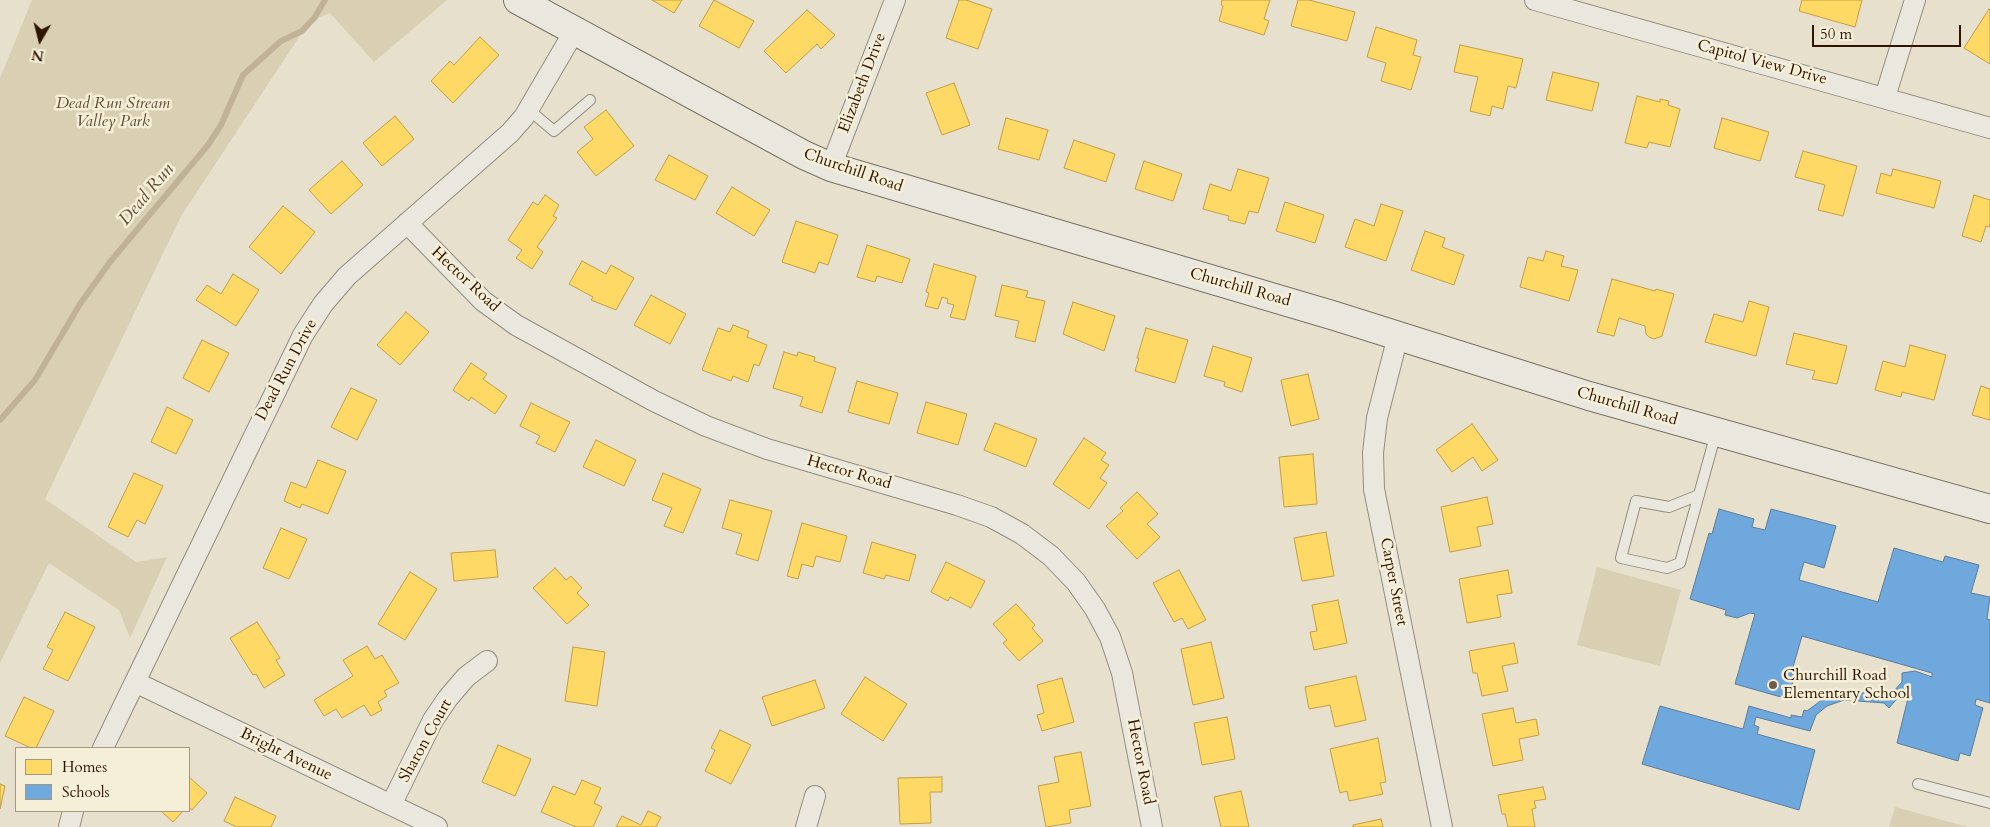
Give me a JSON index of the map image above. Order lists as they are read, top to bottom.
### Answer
{
  "streets": {
    "street": [
      "Capitol View Drive",
      "Elizabeth Drive",
      "Churchill Road",
      "Hector Road",
      "Dead Run Drive",
      "Carper Street",
      "Sharon Court",
      "Bright Avenue"
    ]
  },
  "crossings": [
    ["Elizabeth Drive", "Churchill Road"],
    ["Churchill Road", "Dead Run Drive"],
    ["Churchill Road", "Carper Street"],
    ["Hector Road", "Dead Run Drive"],
    ["Dead Run Drive", "Bright Avenue"],
    ["Sharon Court", "Bright Avenue"]
  ],
  "water": ["Dead Run"],
  "parks": ["Dead Run Stream Valley Park"],
  "places": ["Churchill Road Elementary School"],
  "legend": ["Homes", "Schools"],
  "scale_bar": "50 m",
  "north": "bottom"
}
